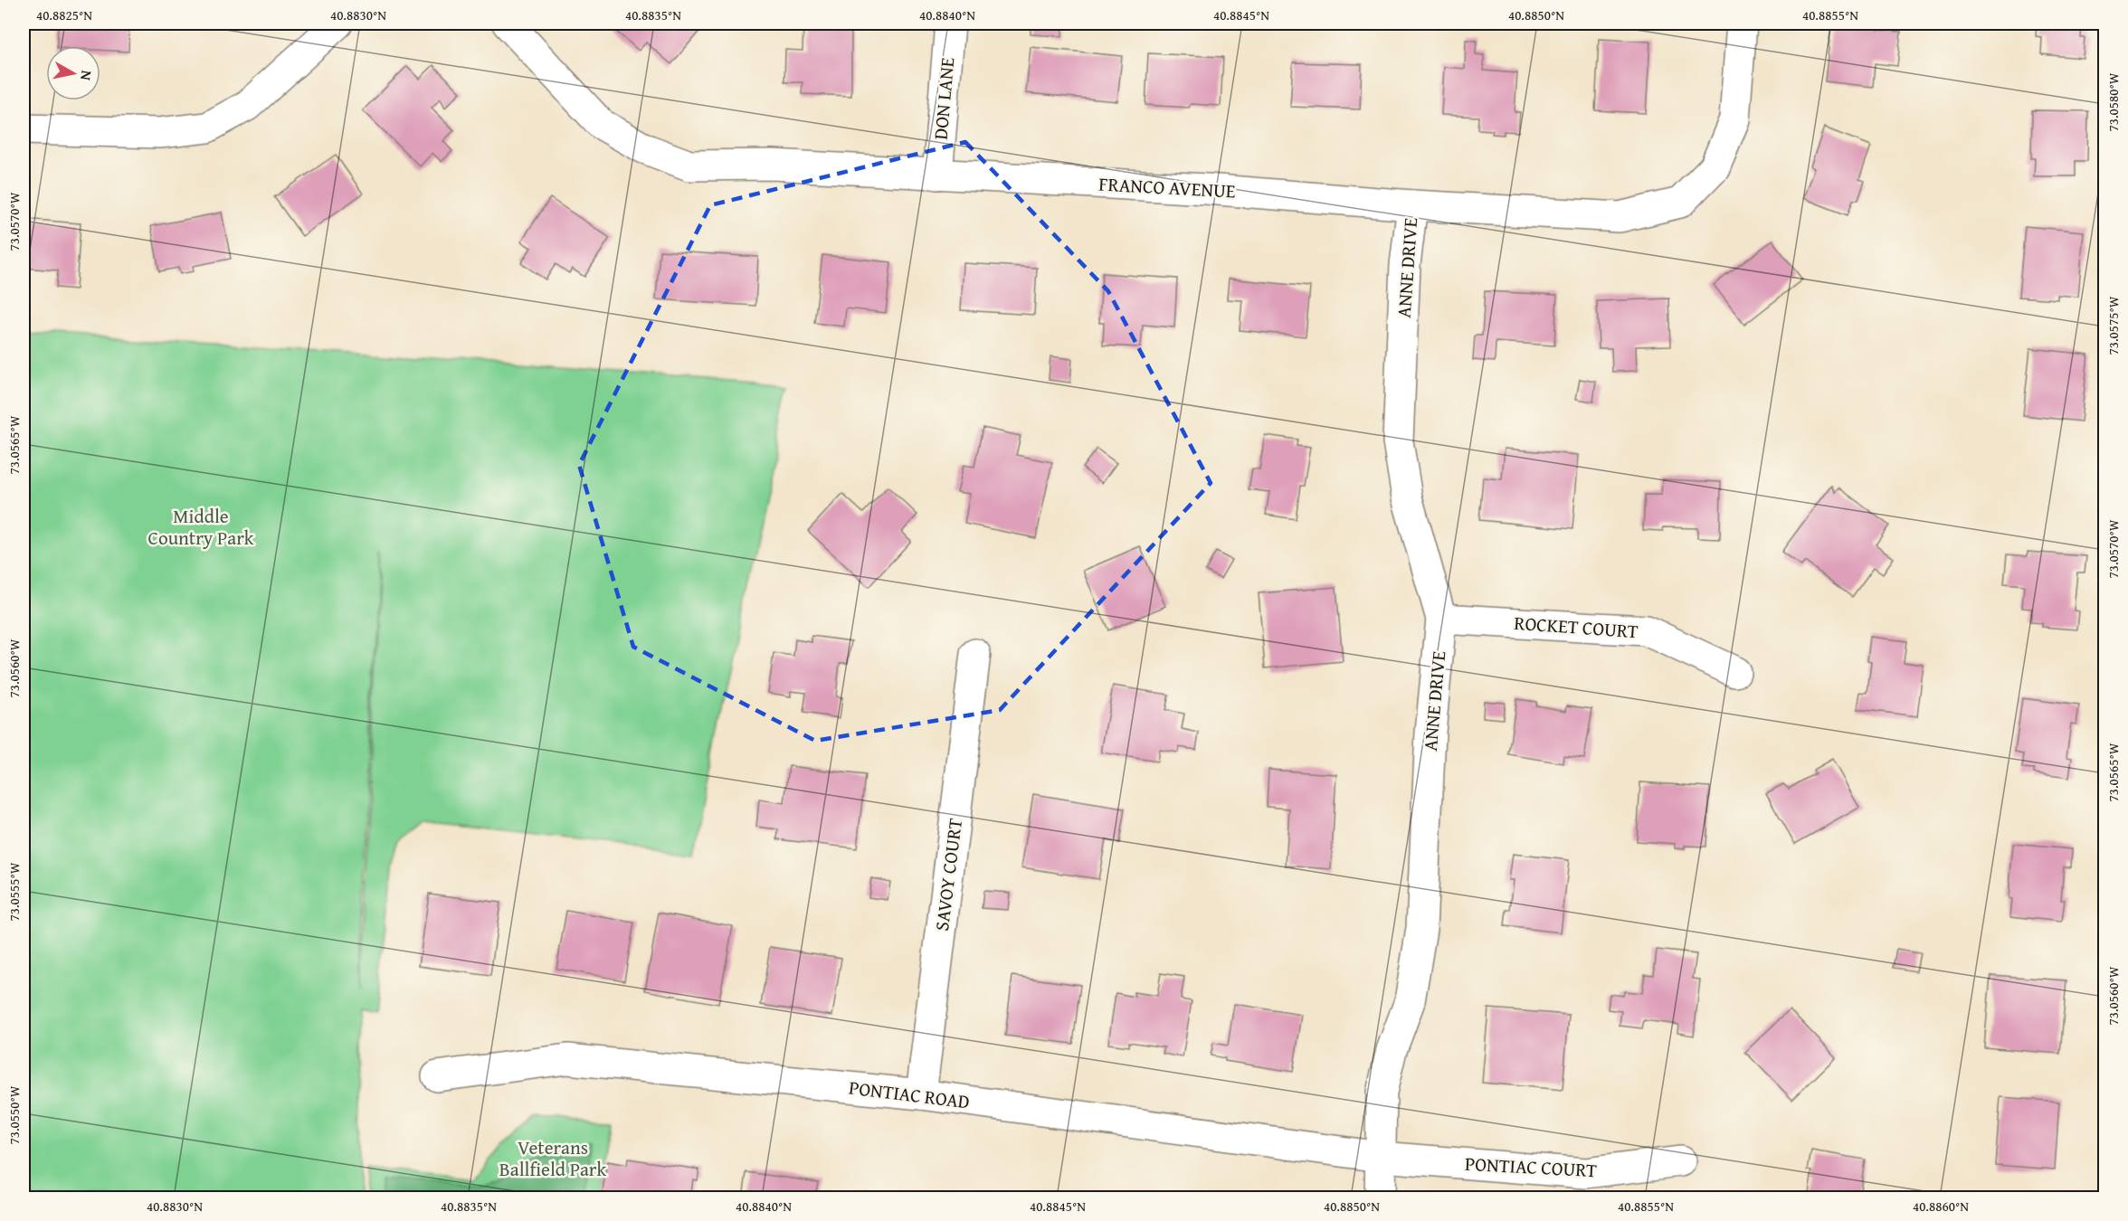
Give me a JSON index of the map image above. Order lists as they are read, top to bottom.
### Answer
{
  "streets": {
    "street": [
      "DON LANE",
      "FRANCO AVENUE",
      "ANNE DRIVE",
      "ROCKET COURT",
      "SAVOY COURT",
      "PONTIAC ROAD",
      "PONTIAC COURT"
    ]
  },
  "crossings": [
    ["DON LANE", "FRANCO AVENUE"],
    ["FRANCO AVENUE", "ANNE DRIVE"],
    ["ANNE DRIVE", "ROCKET COURT"],
    ["ANNE DRIVE", "PONTIAC ROAD"],
    ["ANNE DRIVE", "PONTIAC COURT"],
    ["SAVOY COURT", "PONTIAC ROAD"],
    ["PONTIAC ROAD", "PONTIAC COURT"]
  ],
  "parks": ["Middle Country Park", "Veterans Ballfield Park"],
  "north": "right",
  "coordinates": [
    "40.8825°N",
    "40.8830°N",
    "40.8835°N",
    "40.8840°N",
    "40.8845°N",
    "40.8850°N",
    "40.8855°N",
    "73.0580°W",
    "73.0570°W",
    "73.0575°W",
    "73.0565°W",
    "73.0560°W",
    "73.0555°W",
    "73.0550°W",
    "40.8860°N"
  ]
}
